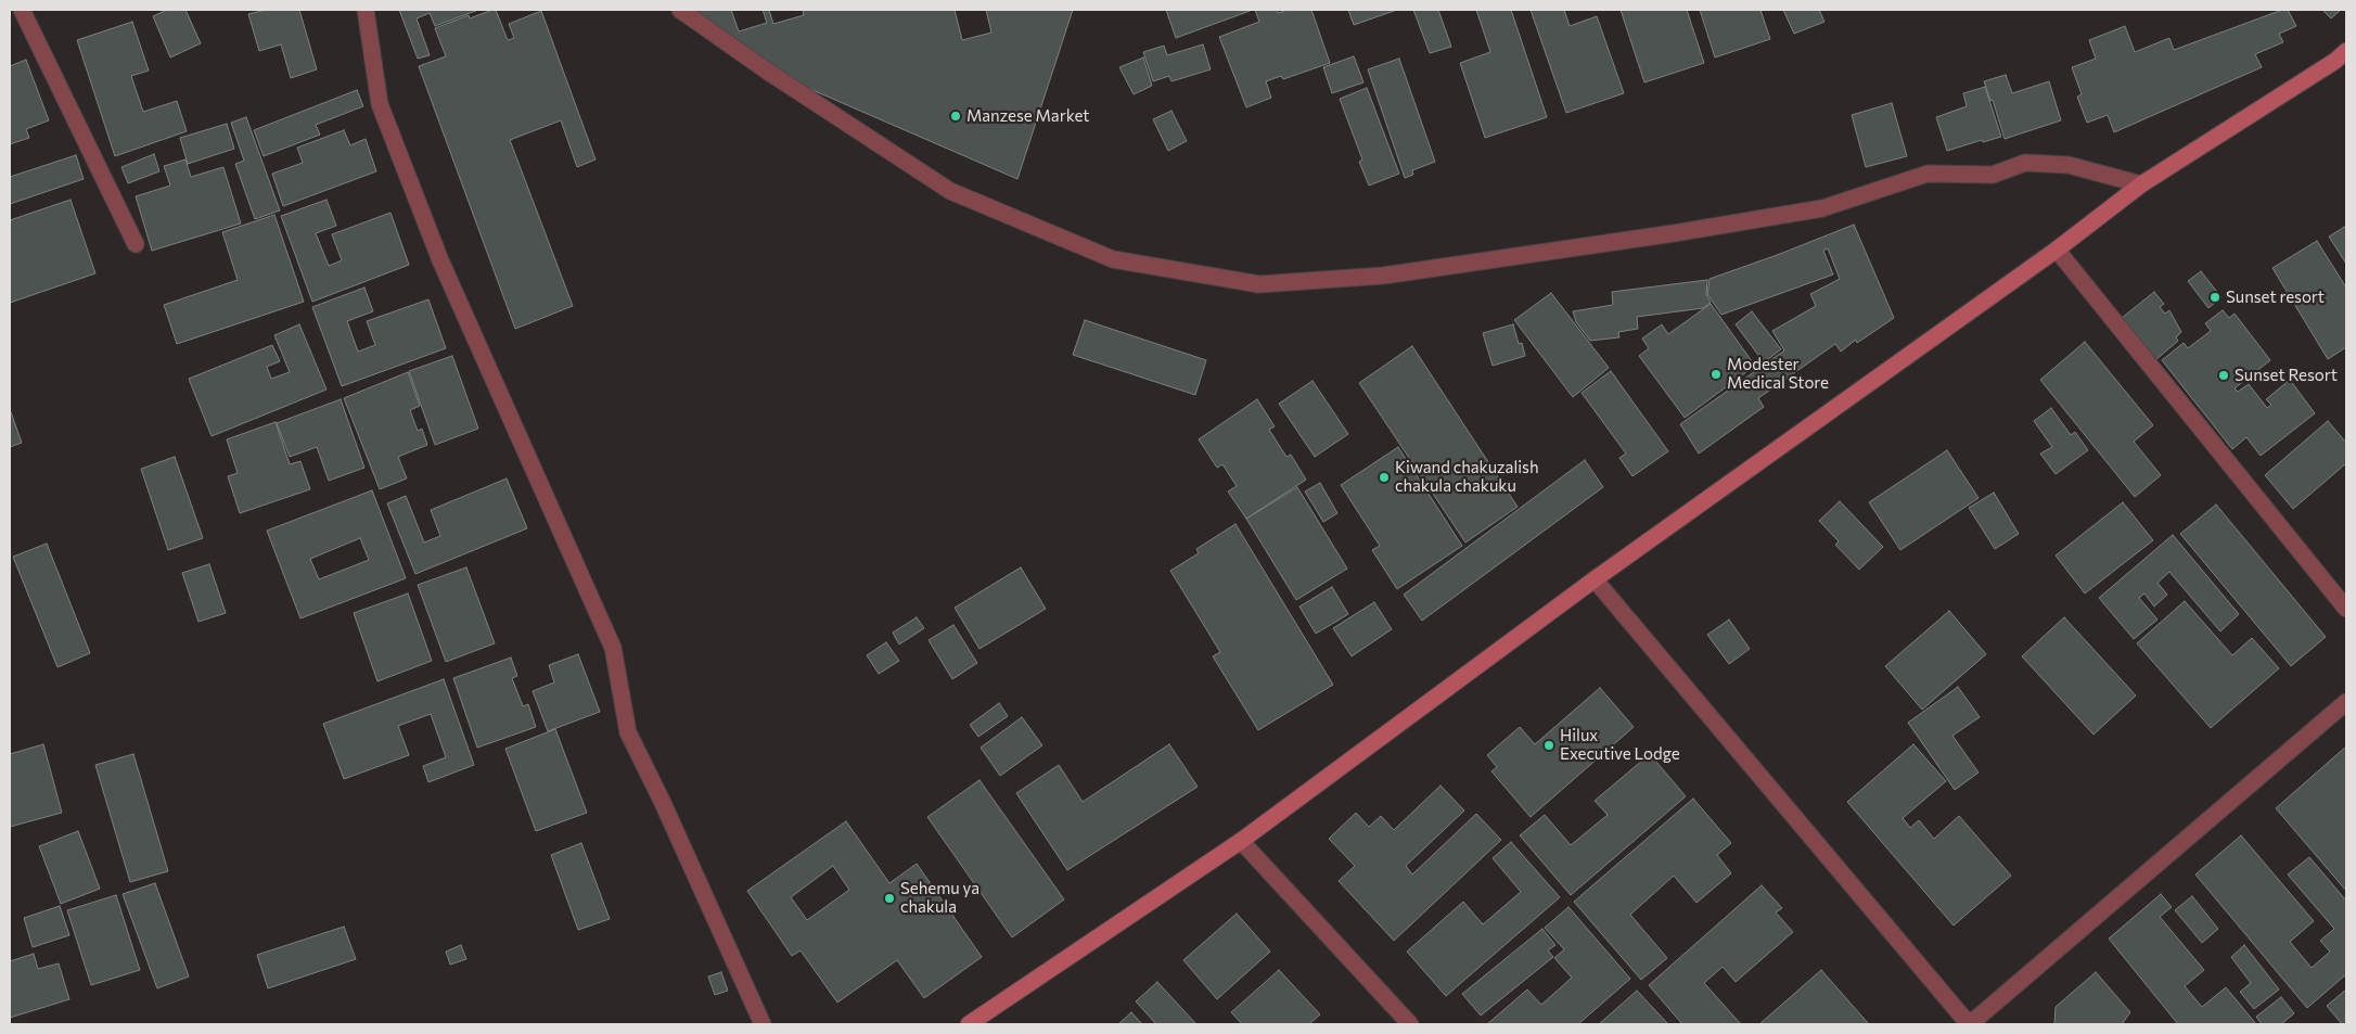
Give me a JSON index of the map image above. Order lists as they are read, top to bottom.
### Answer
{
  "places": [
    "Manzese Market",
    "Sunset resort",
    "Modester Medical Store",
    "Sunset Resort",
    "Kiwand chakuzalish chakula chakuku",
    "Hilux Executive Lodge",
    "Sehemu ya chakula"
  ]
}
